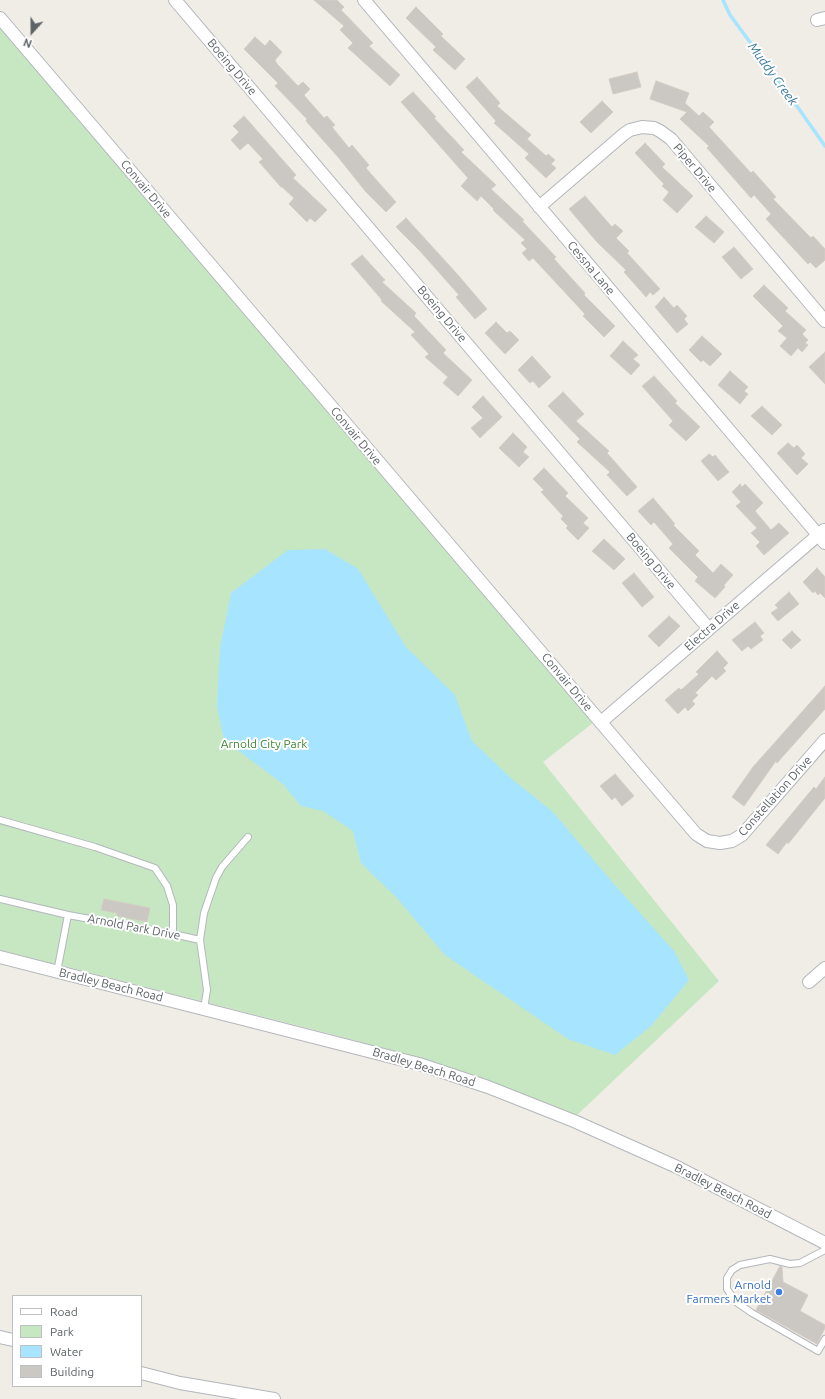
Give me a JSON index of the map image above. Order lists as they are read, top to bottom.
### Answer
{
  "streets": {
    "street": [
      "Boeing Drive",
      "Piper Drive",
      "Convair Drive",
      "Cessna Lane",
      "Electra Drive",
      "Constellation Drive",
      "Bradley Beach Road"
    ],
    "lane": ["Arnold Park Drive"]
  },
  "crossings": [
    ["Boeing Drive", "Electra Drive"],
    ["Piper Drive", "Cessna Lane"],
    ["Convair Drive", "Electra Drive"],
    ["Convair Drive", "Constellation Drive"],
    ["Cessna Lane", "Electra Drive"]
  ],
  "water": ["Muddy Creek"],
  "parks": ["Arnold City Park"],
  "places": ["Arnold Farmers Market"],
  "legend": [
    "Road",
    "Park",
    "Water",
    "Building"
  ],
  "north": "bottom"
}
